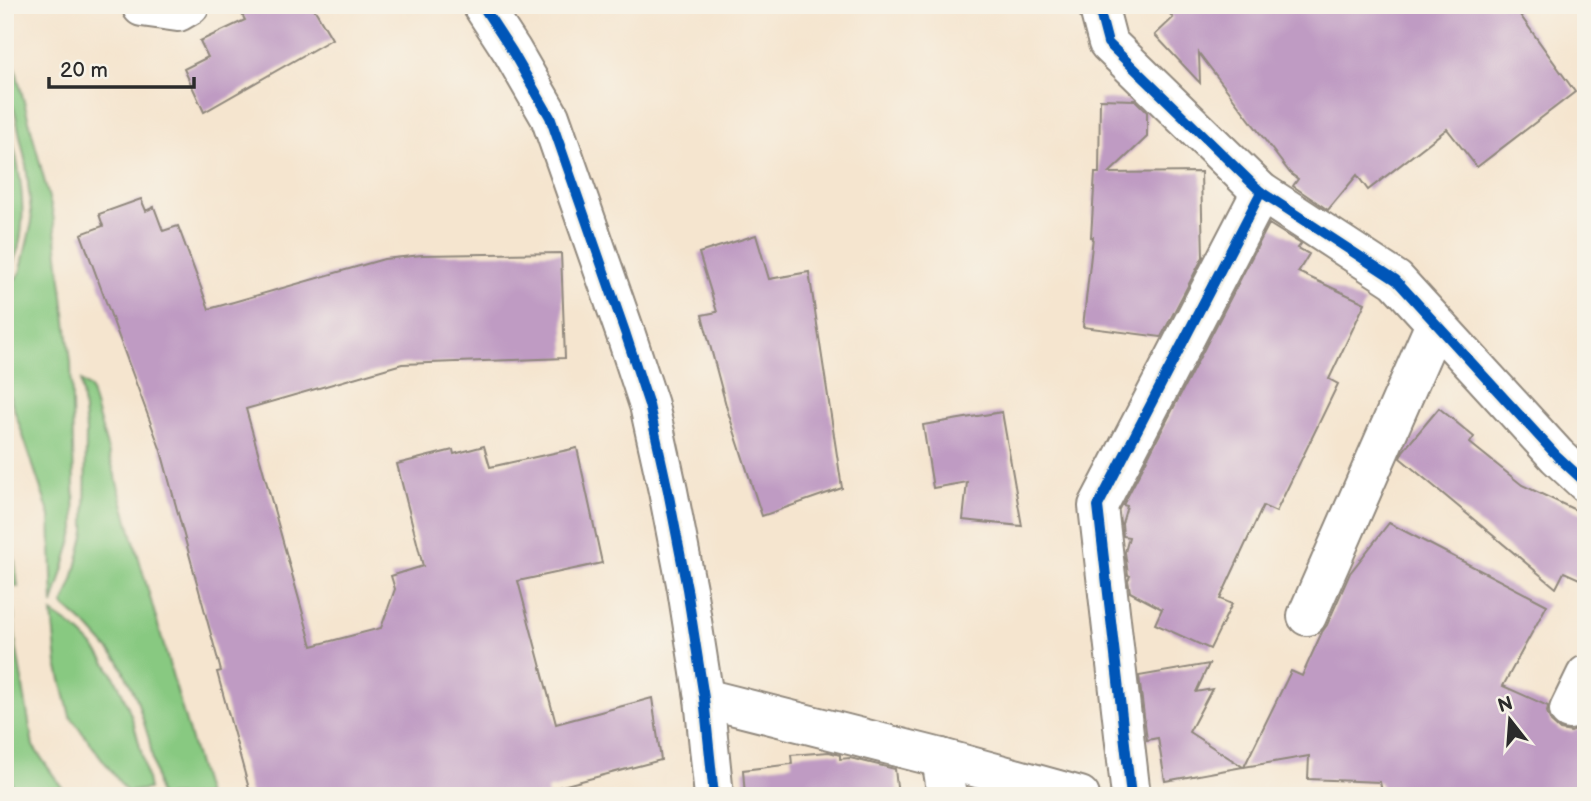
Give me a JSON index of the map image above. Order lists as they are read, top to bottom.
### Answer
{
  "scale_bar": "20 m",
  "north": "top"
}
